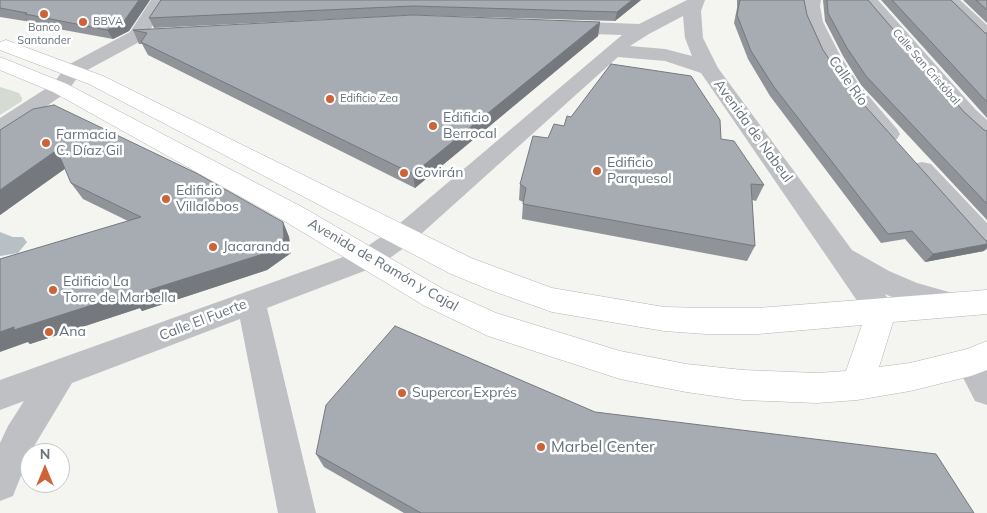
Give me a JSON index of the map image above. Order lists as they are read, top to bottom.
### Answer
{
  "streets": {
    "main road": ["Avenida de Ramón y Cajal"],
    "street": [
      "Calle San Cristóbal",
      "Calle Río",
      "Avenida de Nabeul",
      "Calle El Fuerte"
    ]
  },
  "crossings": [
    ["Avenida de Nabeul", "Avenida de Ramón y Cajal"],
    ["Avenida de Nabeul", "Calle El Fuerte"],
    ["Avenida de Ramón y Cajal", "Calle El Fuerte"]
  ],
  "places": [
    "Banco Santander",
    "BBVA",
    "Edificio Zea",
    "Edificio Berrocal",
    "Farmacia C. Díaz Gil",
    "Edificio Parquesol",
    "Covirán",
    "Edificio Villalobos",
    "Jacaranda",
    "Edificio La Torre de Marbella",
    "Ana",
    "Supercor Exprés",
    "Marbel Center"
  ],
  "north": "top"
}
